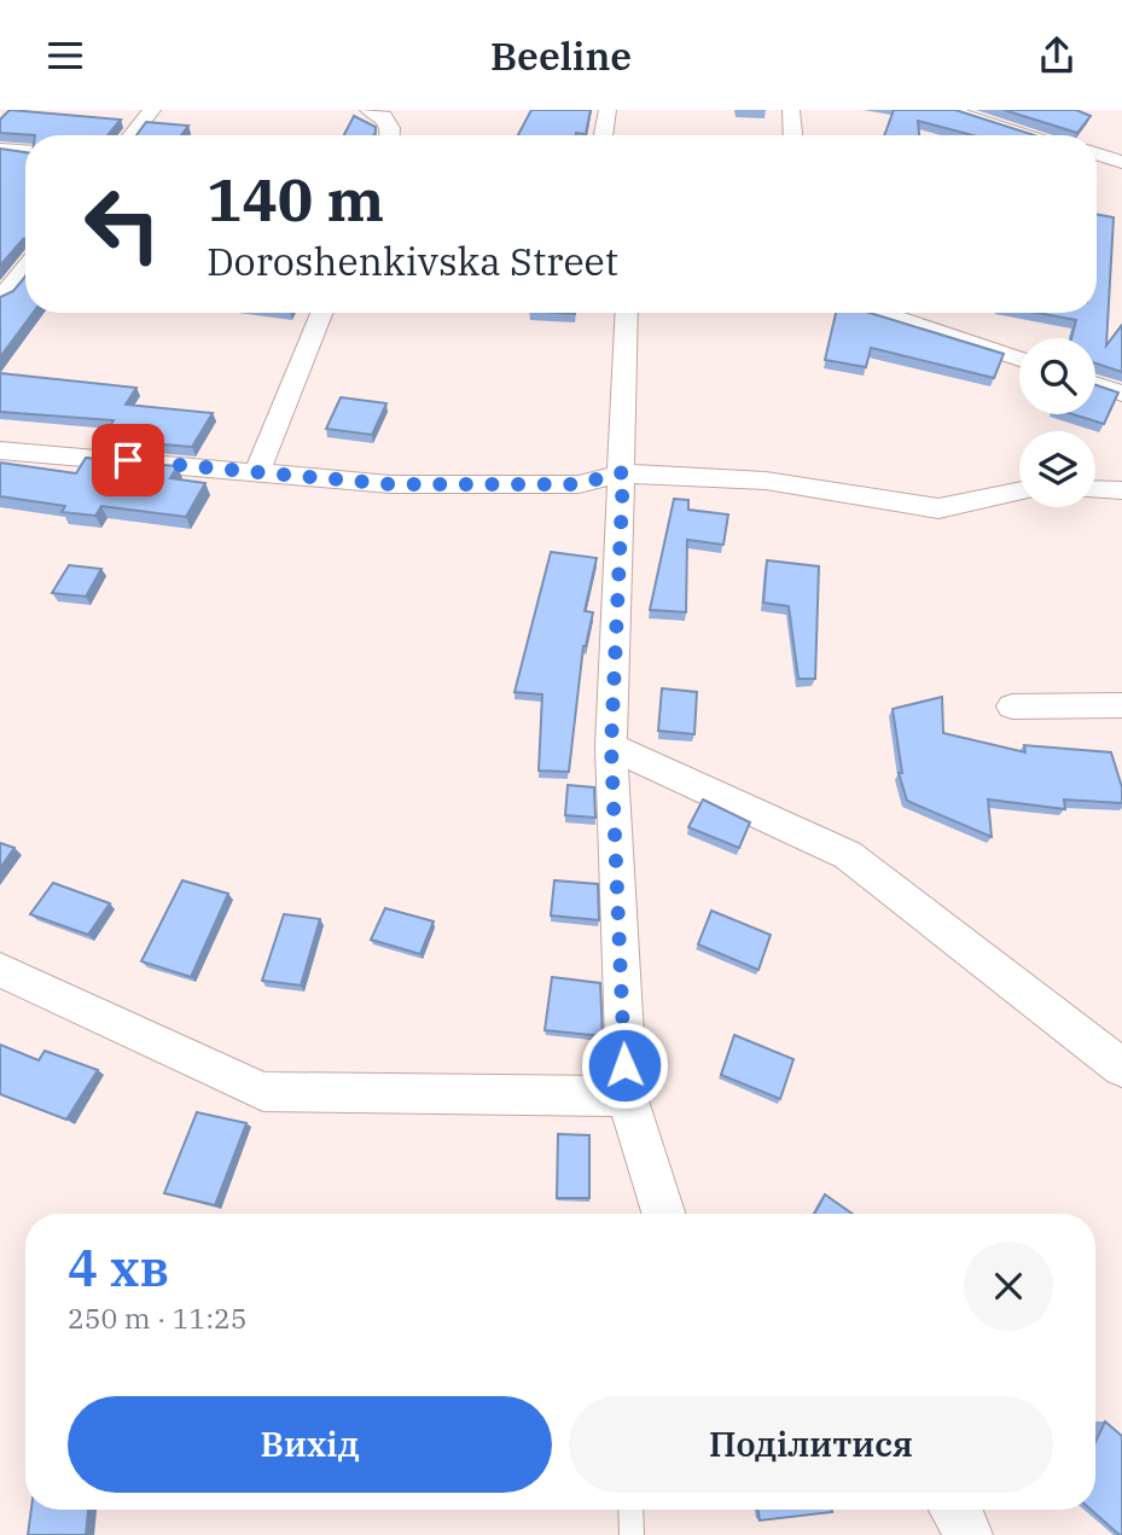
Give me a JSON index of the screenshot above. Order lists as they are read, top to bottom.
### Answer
{
  "page": {
    "header": "Beeline",
    "turn": ["140 m", "Doroshenkivska Street"],
    "heading": ["4 хв", "250 m · 11:25"],
    "buttons": ["Вихід", "Поділитися"]
  }
}
